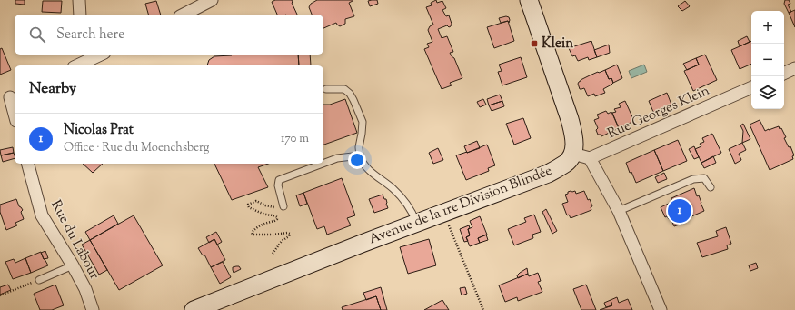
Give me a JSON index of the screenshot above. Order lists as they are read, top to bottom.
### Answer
{
  "streets": {
    "main road": ["Avenue de la 1re Division Blindée"],
    "street": ["Rue Georges Klein", "Rue du Labour"]
  },
  "places": {
    "transit": ["Klein"]
  },
  "page": {
    "map_buttons": ["+", "−"],
    "search": "Search here",
    "heading": "Nearby",
    "list": [
      {
        "mark": "1",
        "name": "Nicolas Prat",
        "note": "Office · Rue du Moenchsberg",
        "value": "170 m"
      }
    ],
    "pins": "1"
  }
}
